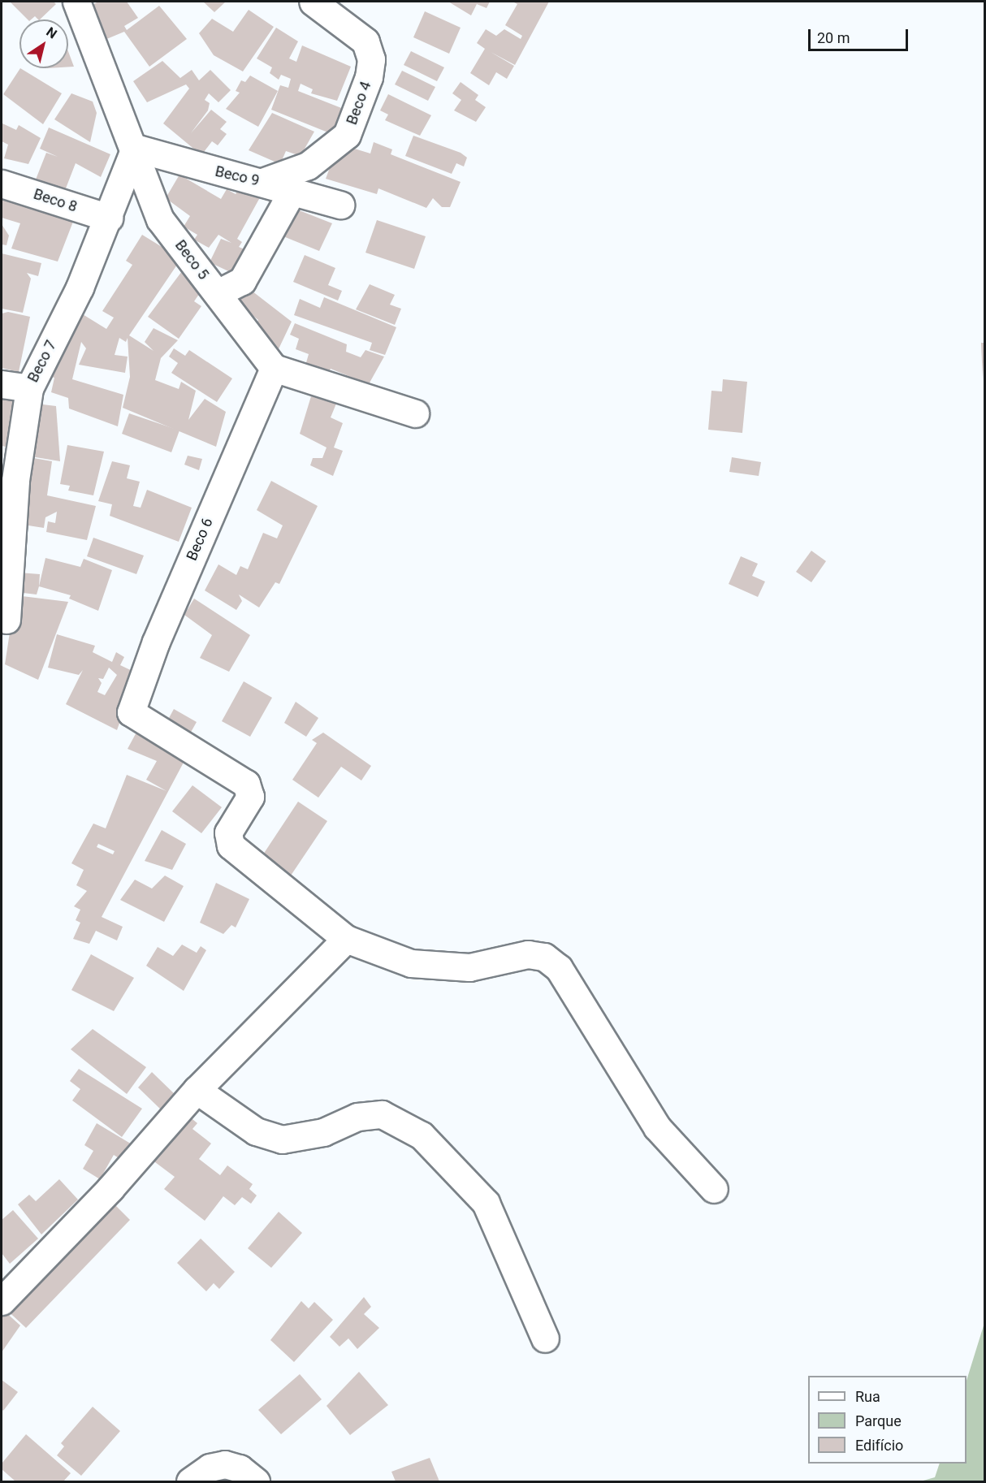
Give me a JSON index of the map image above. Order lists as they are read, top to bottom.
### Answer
{
  "streets": {
    "lane": [
      "Beco 4",
      "Beco 9",
      "Beco 8",
      "Beco 5",
      "Beco 7",
      "Beco 6"
    ]
  },
  "crossings": [
    ["Beco 4", "Beco 9"],
    ["Beco 9", "Beco 5"],
    ["Beco 9", "Beco 7"],
    ["Beco 8", "Beco 7"],
    ["Beco 5", "Beco 7"],
    ["Beco 5", "Beco 6"]
  ],
  "legend": ["Rua", "Parque", "Edifício"],
  "scale_bar": "20 m",
  "north": "top right"
}
